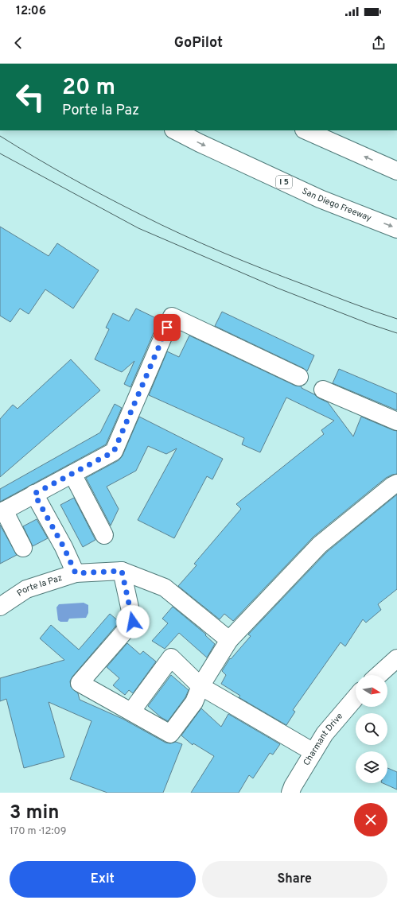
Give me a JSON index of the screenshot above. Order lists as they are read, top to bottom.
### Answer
{
  "streets": {
    "main road": [
      "I 5",
      "San Diego Freeway",
      "Porte la Paz",
      "Charmant Drive"
    ]
  },
  "north": "right",
  "page": {
    "status": "12:06",
    "header": "GoPilot",
    "turn": ["20 m", "Porte la Paz"],
    "heading": ["3 min", "170 m · 12:09"],
    "buttons": ["Exit", "Share"]
  }
}
